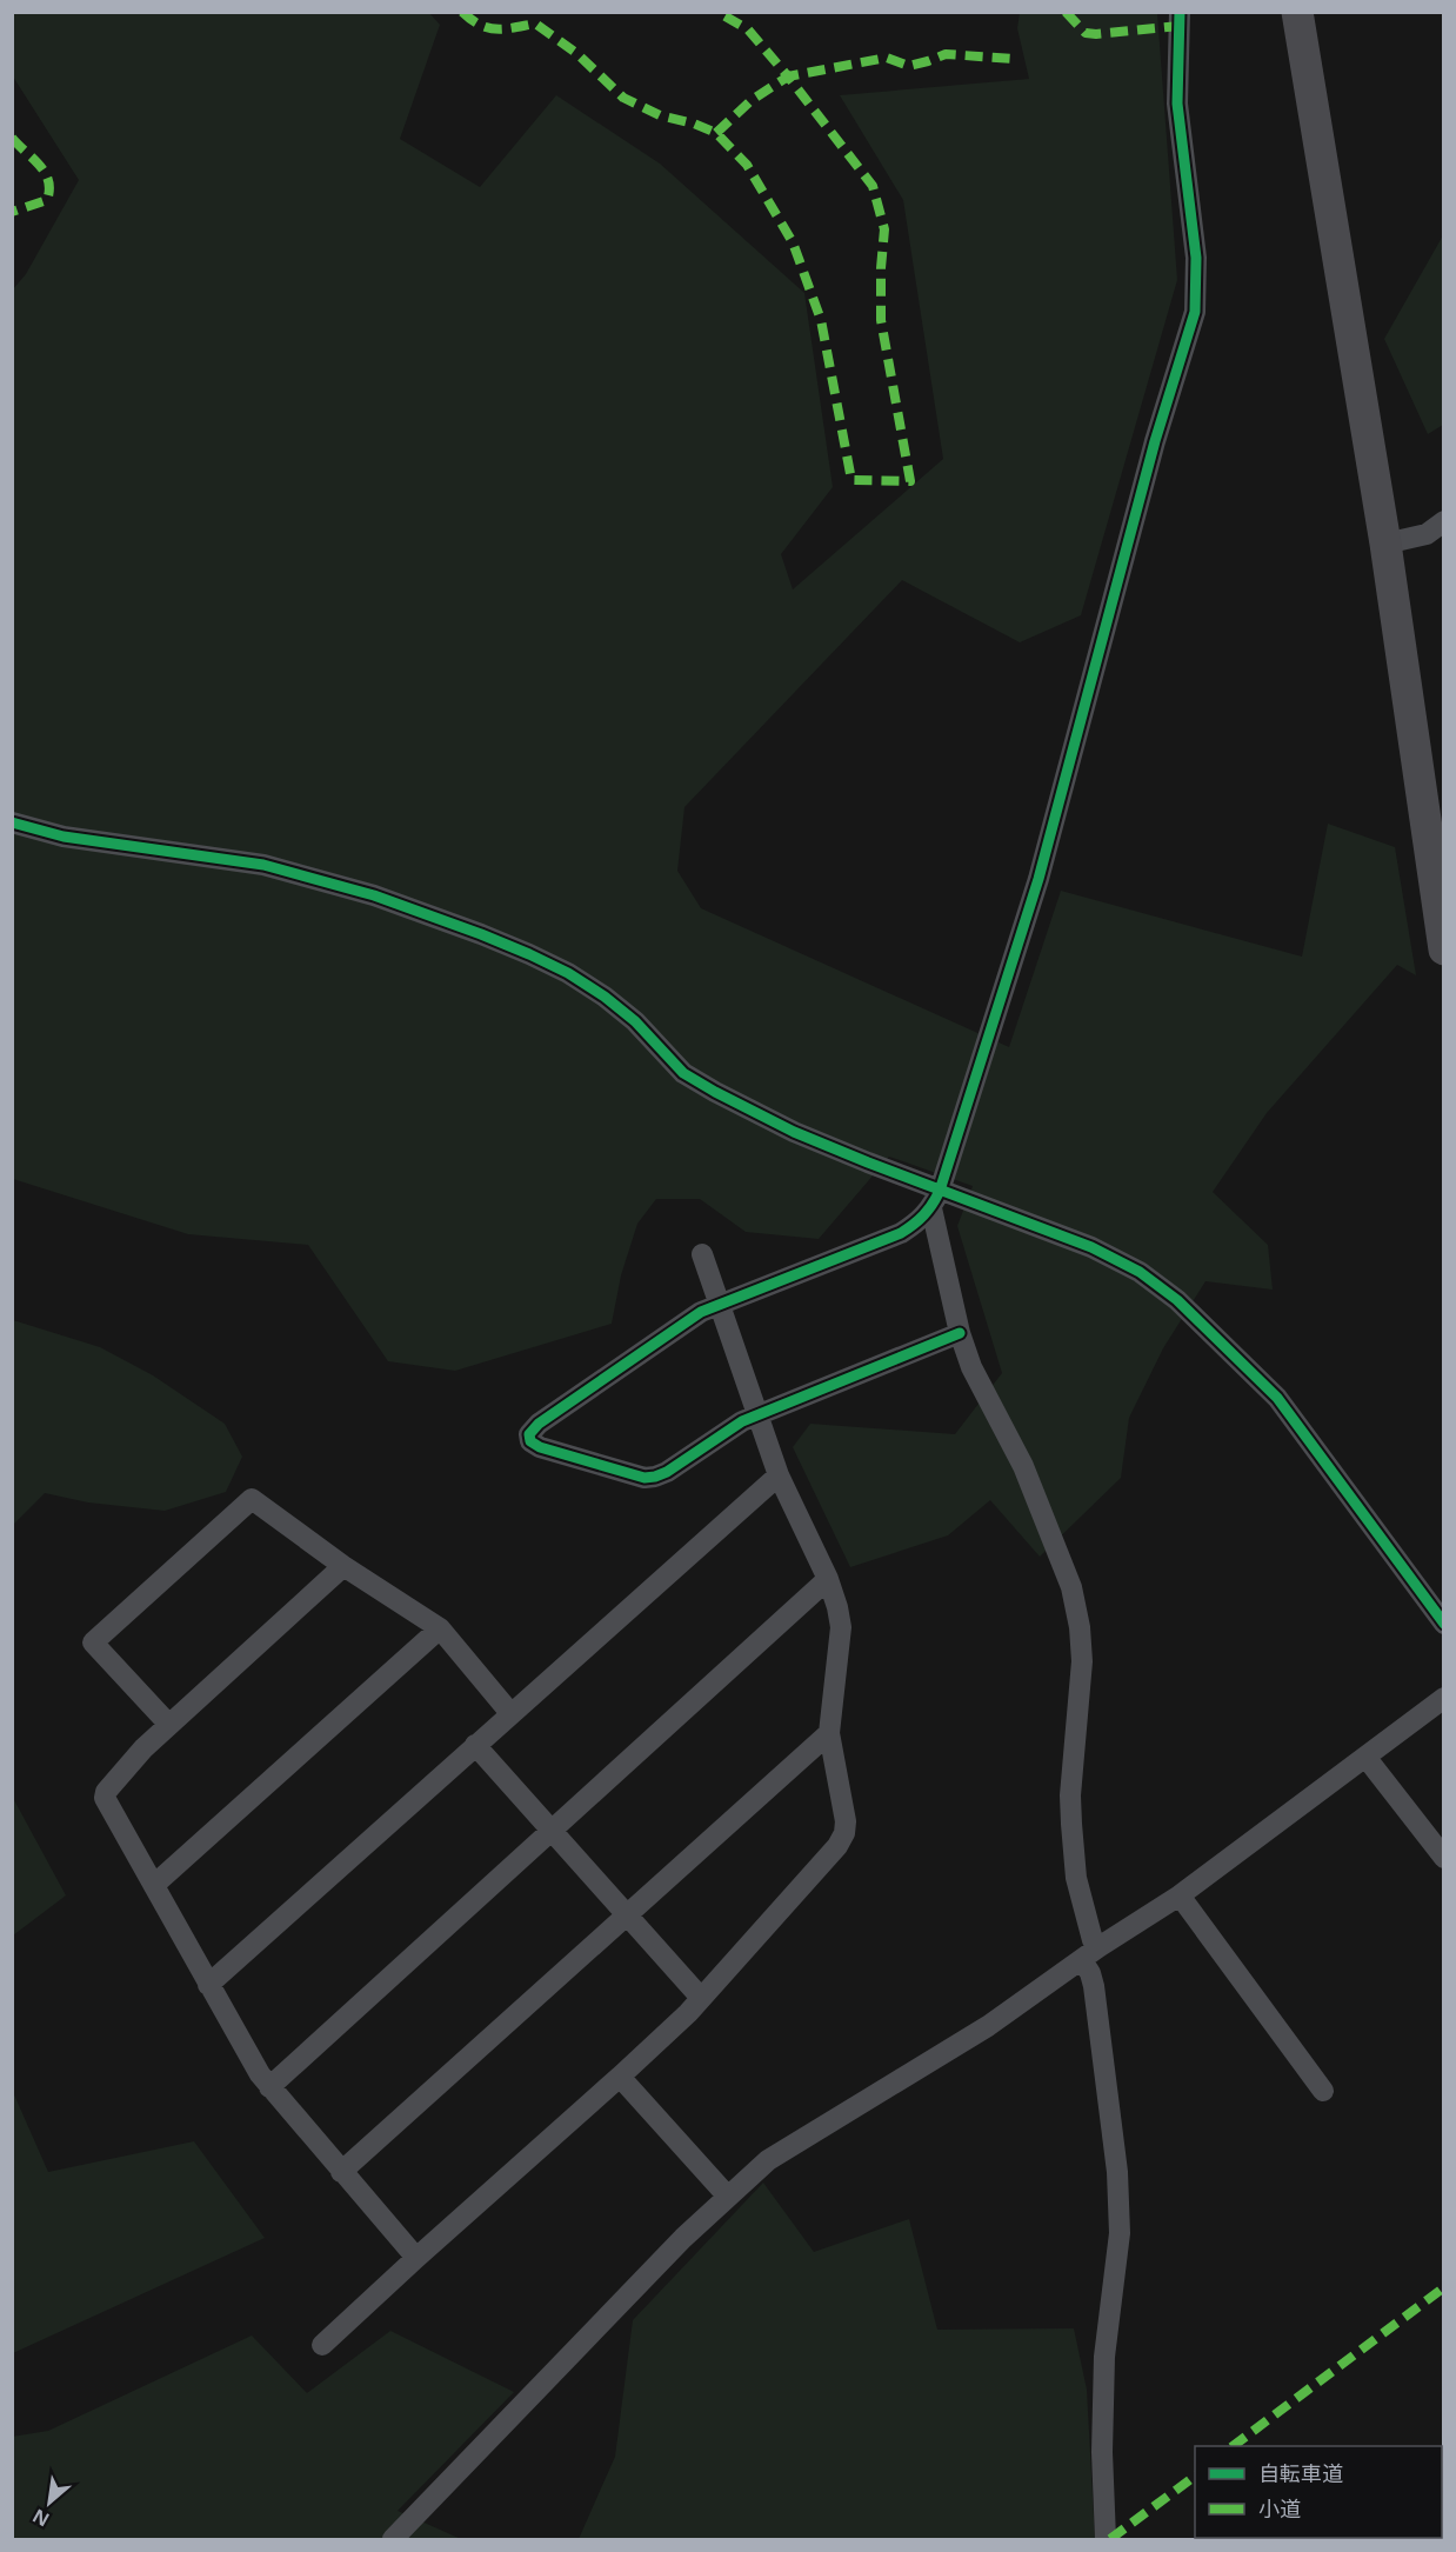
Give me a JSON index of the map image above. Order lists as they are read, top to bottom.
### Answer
{
  "legend": ["自転車道", "小道"],
  "north": "bottom left"
}
